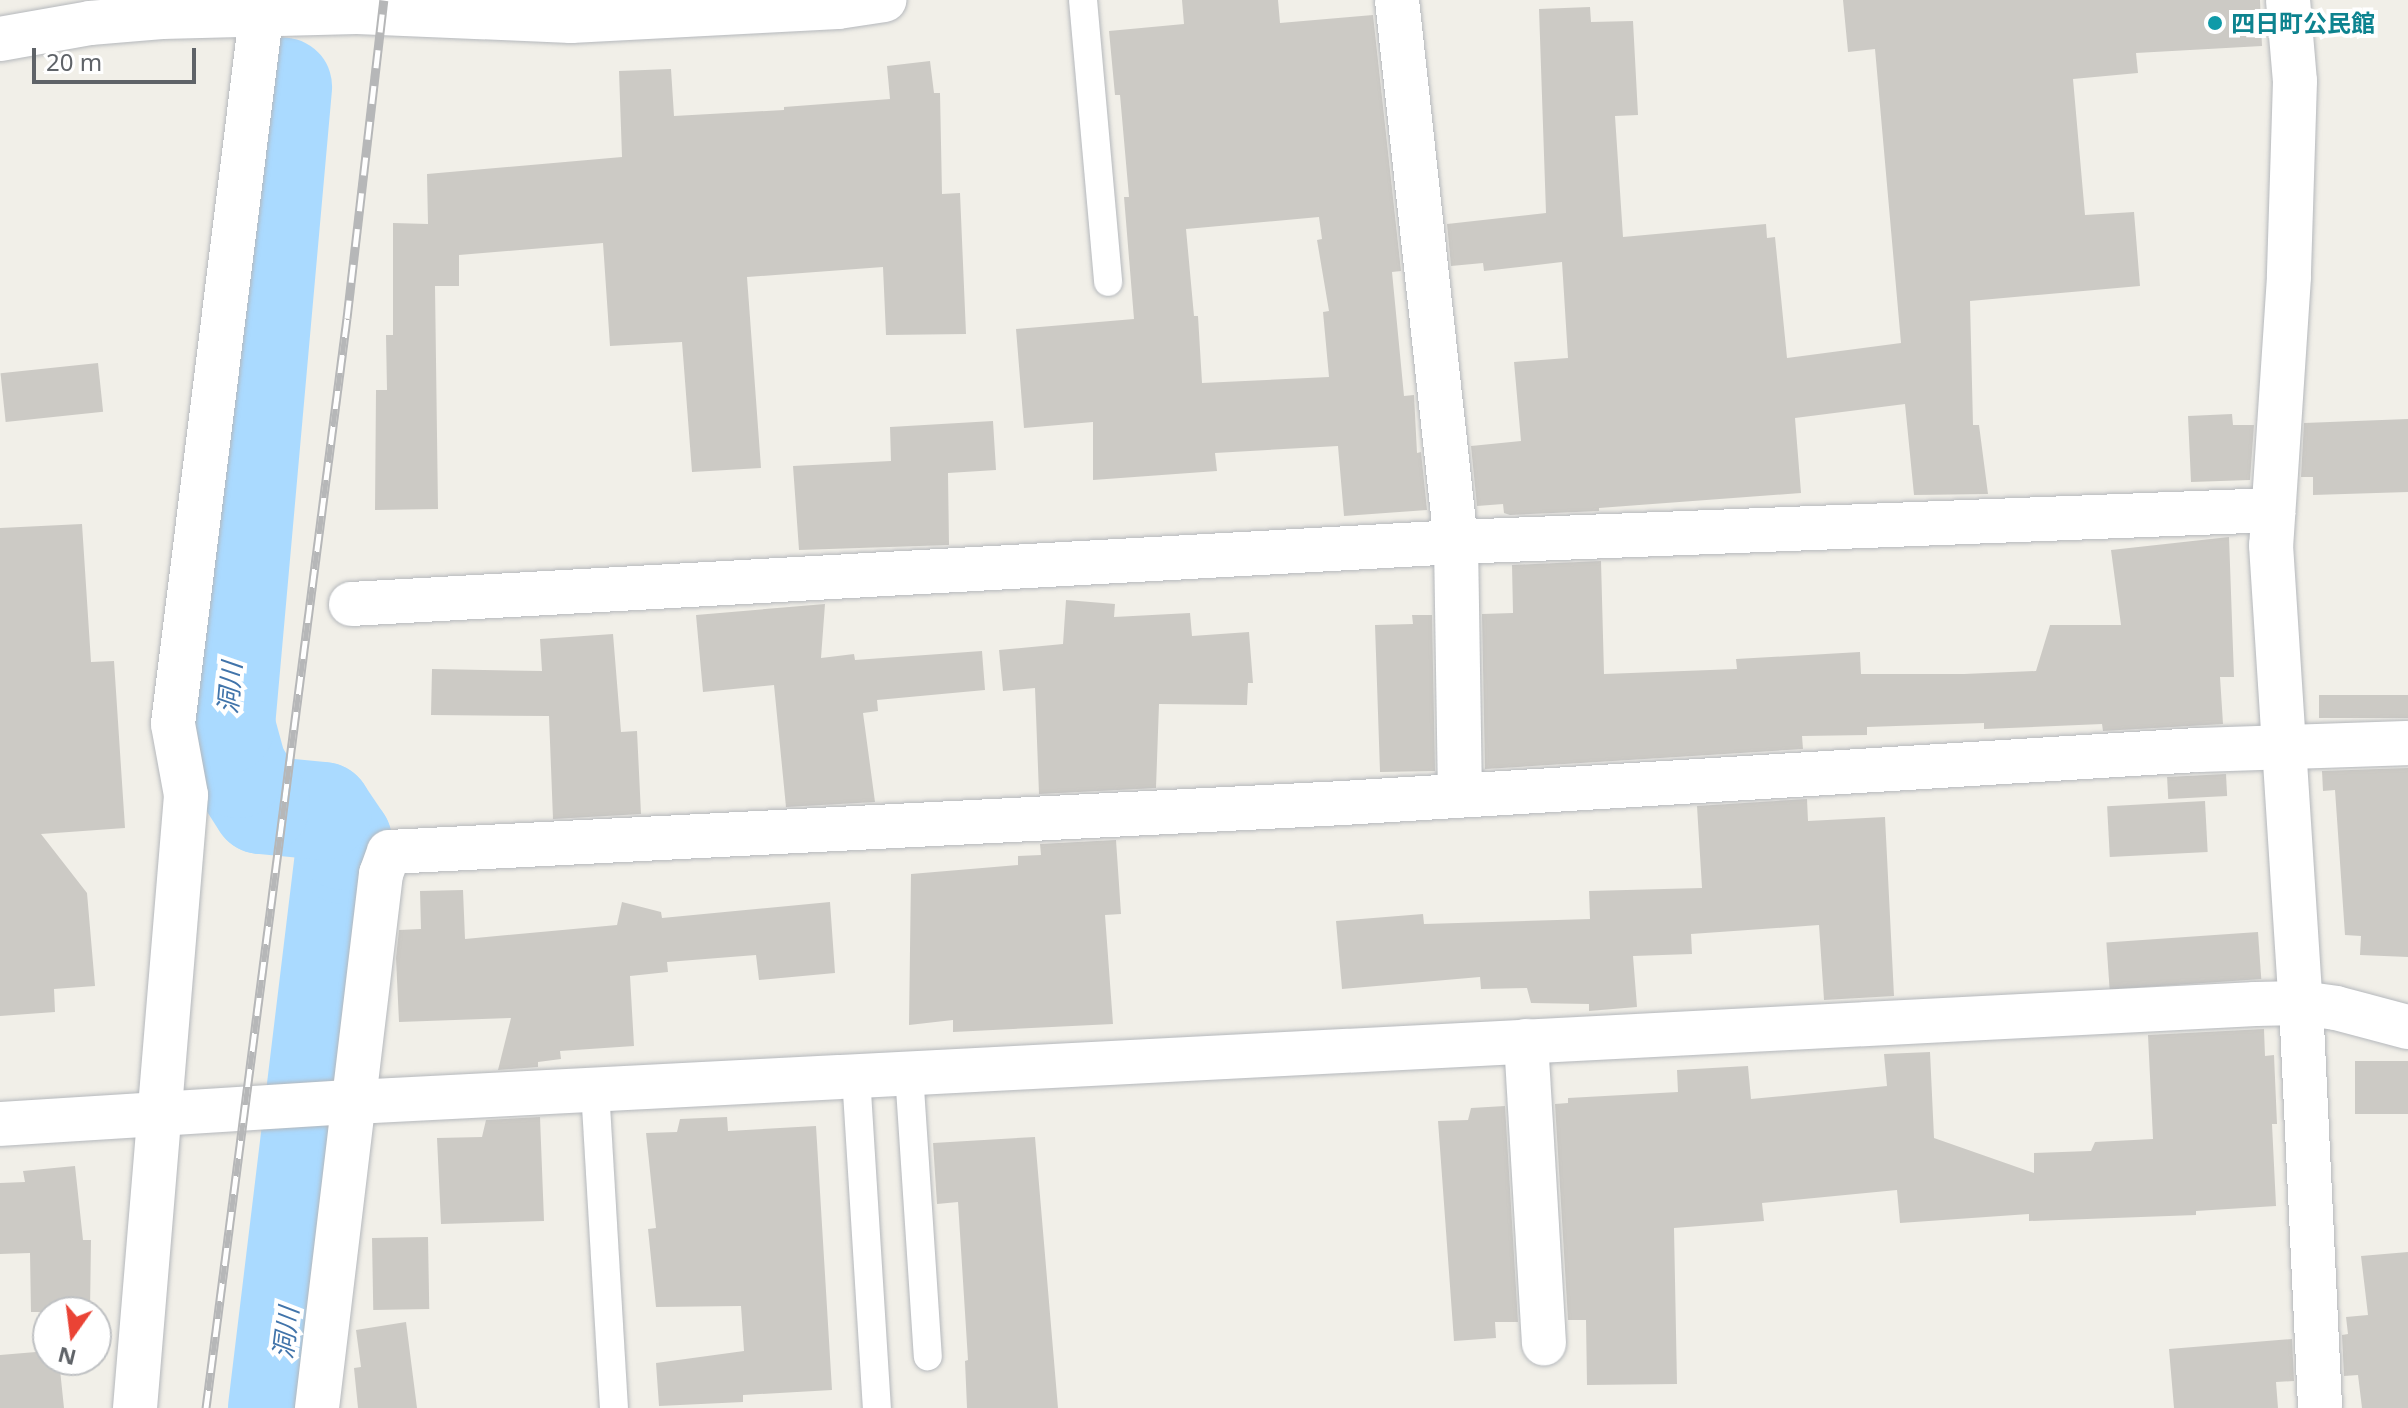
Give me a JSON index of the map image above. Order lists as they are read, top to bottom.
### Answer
{
  "water": ["洞川"],
  "places": ["四日町公民館"],
  "scale_bar": "20 m",
  "north": "bottom"
}
